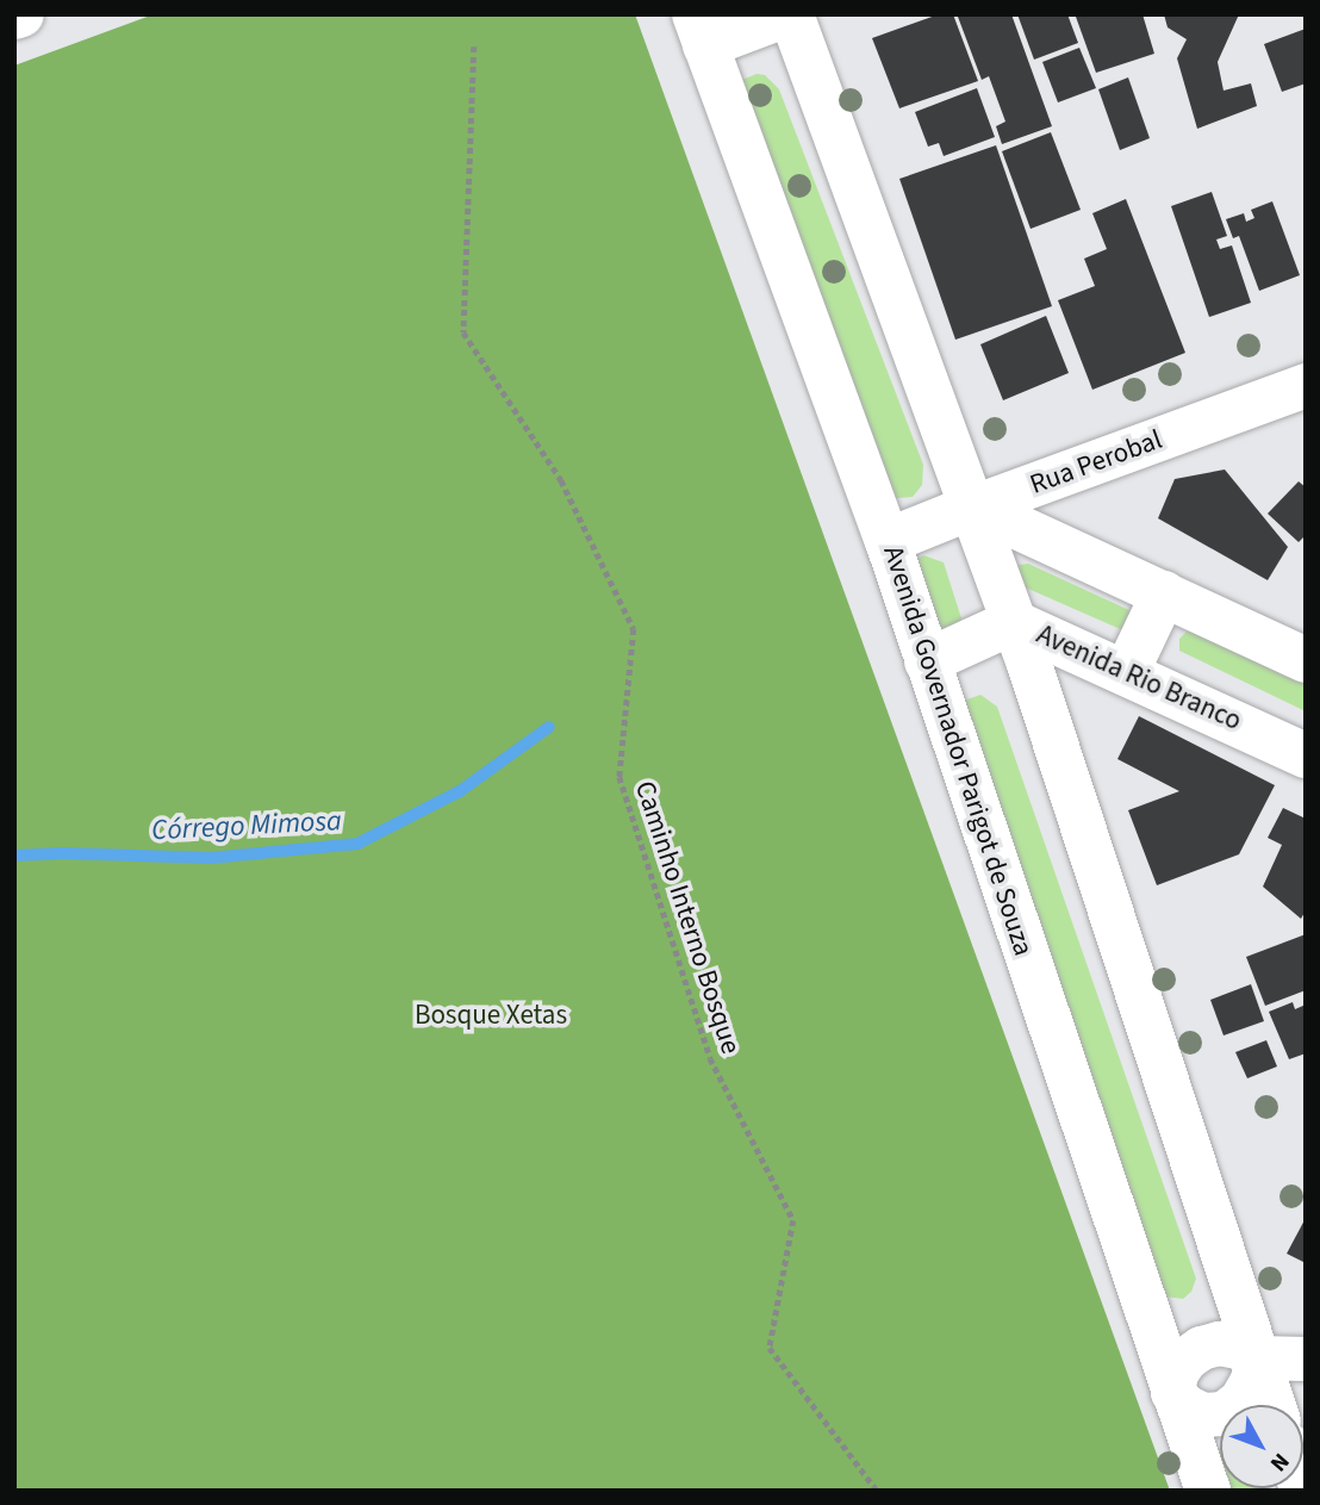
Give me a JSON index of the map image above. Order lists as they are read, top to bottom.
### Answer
{
  "streets": {
    "street": ["Rua Perobal", "Avenida Rio Branco", "Avenida Governador Parigot de Souza"],
    "path": ["Caminho Interno Bosque"]
  },
  "crossings": [
    ["Rua Perobal", "Avenida Governador Parigot de Souza"],
    ["Avenida Rio Branco", "Avenida Governador Parigot de Souza"]
  ],
  "water": ["Córrego Mimosa"],
  "parks": ["Bosque Xetas"],
  "north": "bottom right"
}
